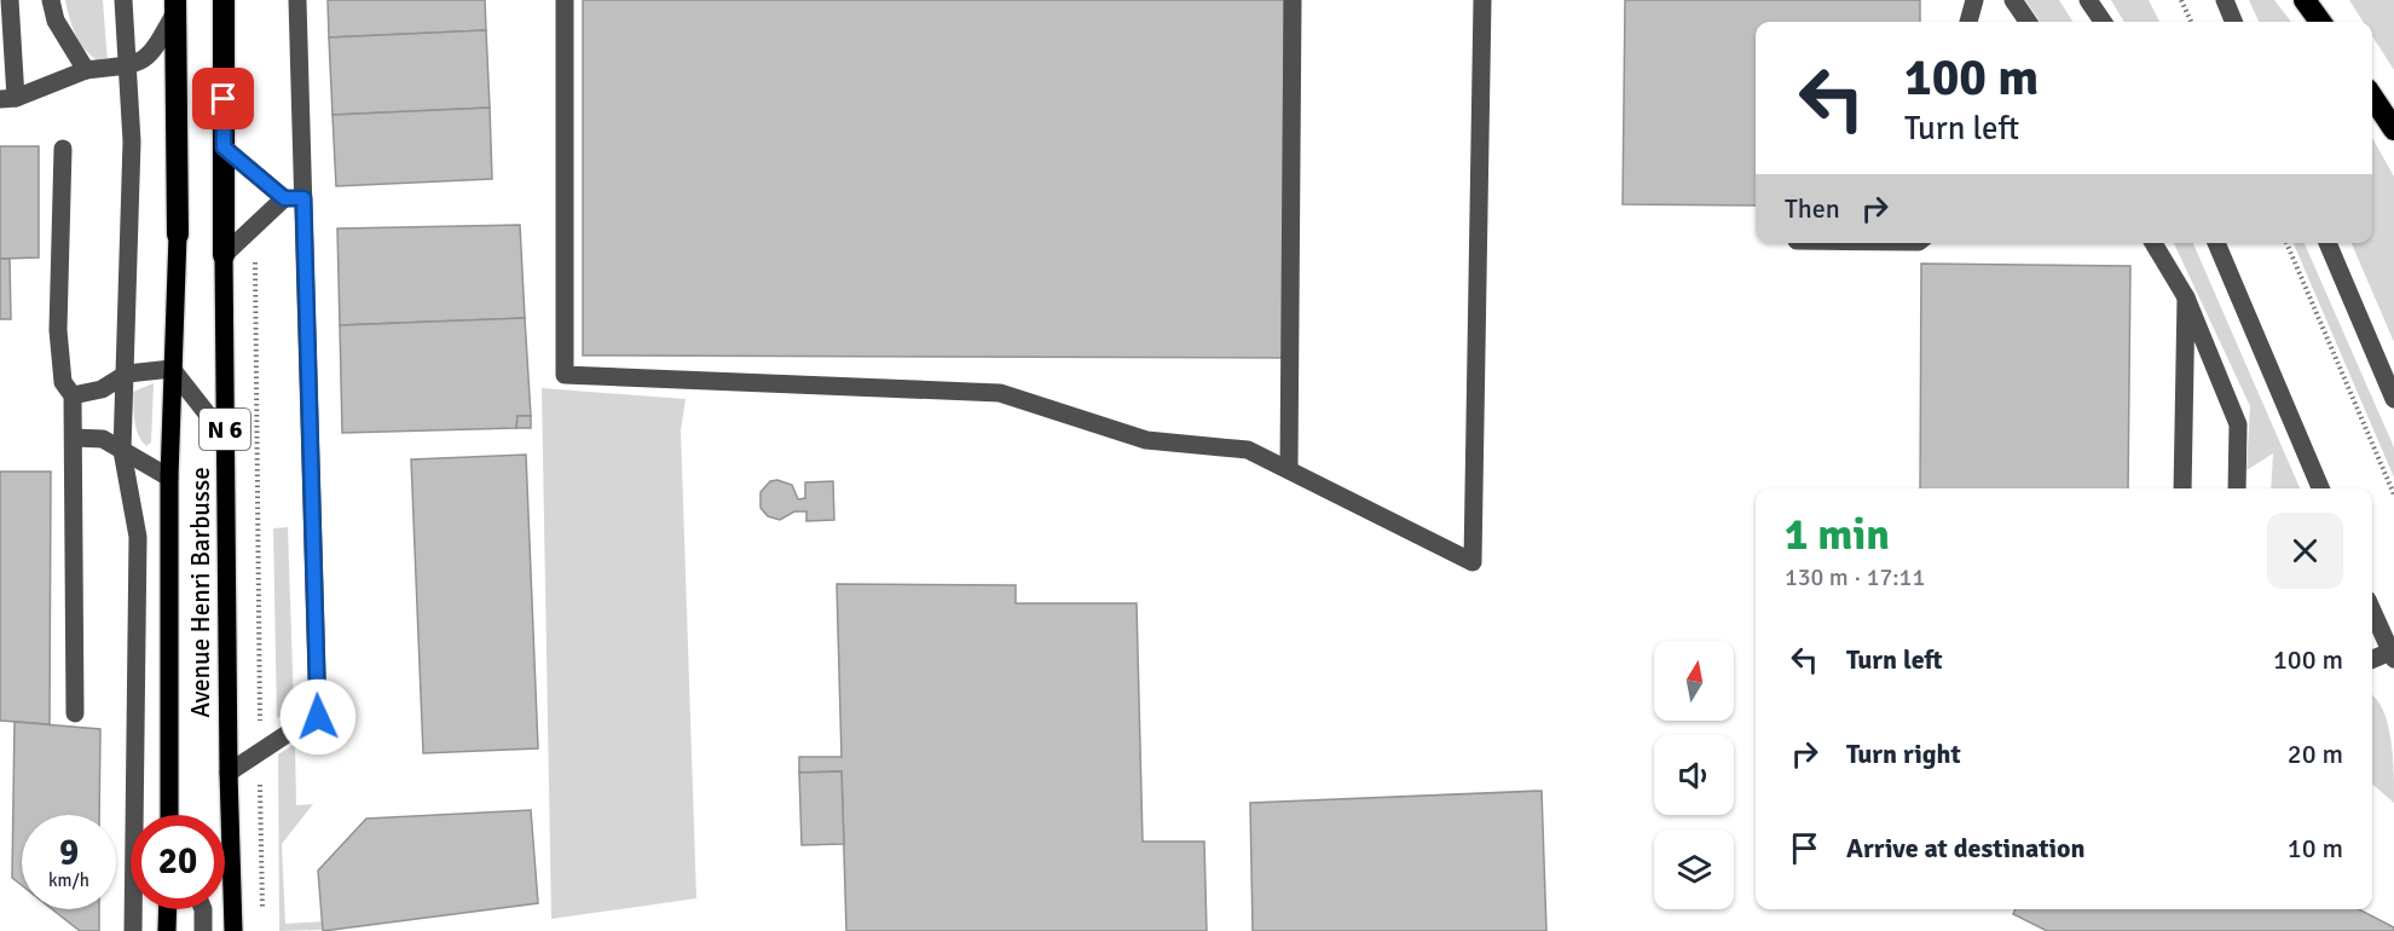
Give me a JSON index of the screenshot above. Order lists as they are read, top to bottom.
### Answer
{
  "streets": {
    "highway": ["N 6"],
    "main road": ["Avenue Henri Barbusse"]
  },
  "crossings": [
    ["N 6", "Avenue Henri Barbusse"]
  ],
  "north": "top",
  "page": {
    "turn": ["100 m", "Turn left"],
    "then": "Then",
    "heading": ["1 min", "130 m · 17:11"],
    "list": [
      {
        "name": "Turn left",
        "value": "100 m"
      },
      {
        "name": "Turn right",
        "value": "20 m"
      },
      {
        "name": "Arrive at destination",
        "value": "10 m"
      }
    ],
    "speed": "9 km/h",
    "limit": "20"
  }
}
